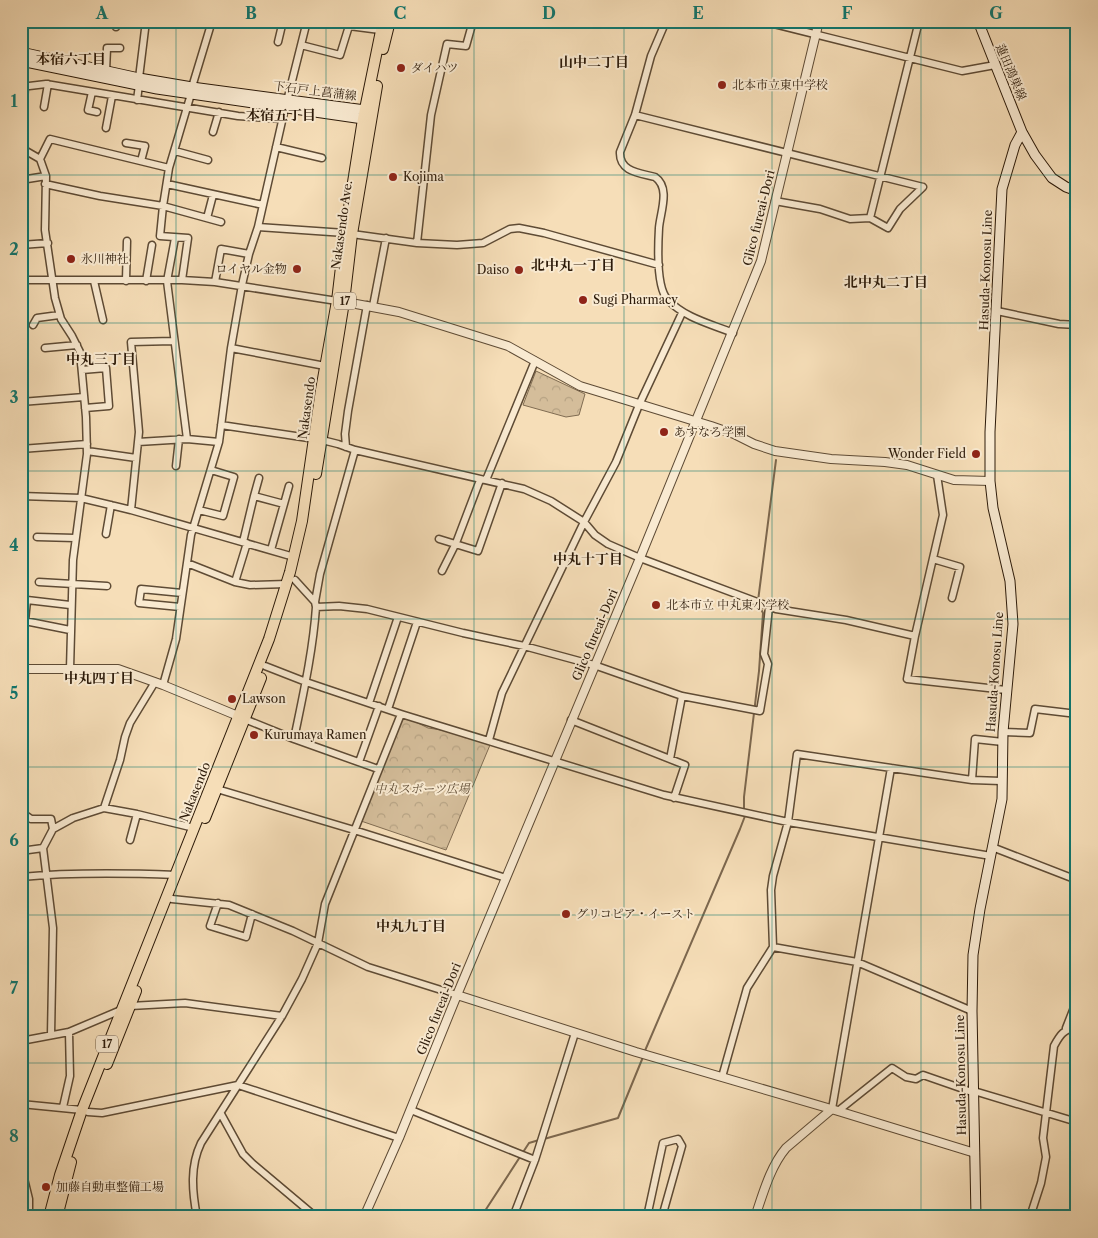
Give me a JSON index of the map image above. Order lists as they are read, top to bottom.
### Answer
{
  "streets": {
    "highway": ["Nakasendo Ave.", "17", "Nakasendo"],
    "main road": ["蓮田鴻巣線", "下石戸上菖蒲線", "Hasuda-Konosu Line"],
    "street": ["Glico fureai-Dori"]
  },
  "crossings": [
    ["蓮田鴻巣線", "Hasuda-Konosu Line"],
    ["下石戸上菖蒲線", "Nakasendo Ave."],
    ["Nakasendo Ave.", "Nakasendo"]
  ],
  "districts": [
    "本宿六丁目",
    "山中二丁目",
    "本宿五丁目",
    "北中丸一丁目",
    "北中丸二丁目",
    "中丸三丁目",
    "中丸十丁目",
    "中丸四丁目",
    "中丸九丁目"
  ],
  "parks": ["中丸スポーツ広場"],
  "places": [
    "ダイハツ",
    "北本市立東中学校",
    "Kojima",
    "氷川神社",
    "ロイヤル金物",
    "Daiso",
    "Sugi Pharmacy",
    "あすなろ学園",
    "Wonder Field",
    "北本市立 中丸東小学校",
    "Lawson",
    "Kurumaya Ramen",
    "グリコピア・イースト",
    "加藤自動車整備工場"
  ],
  "grid": {
    "columns": [
      "A",
      "B",
      "C",
      "D",
      "E",
      "F",
      "G"
    ],
    "rows": [
      "1",
      "2",
      "3",
      "4",
      "5",
      "6",
      "7",
      "8"
    ]
  }
}
